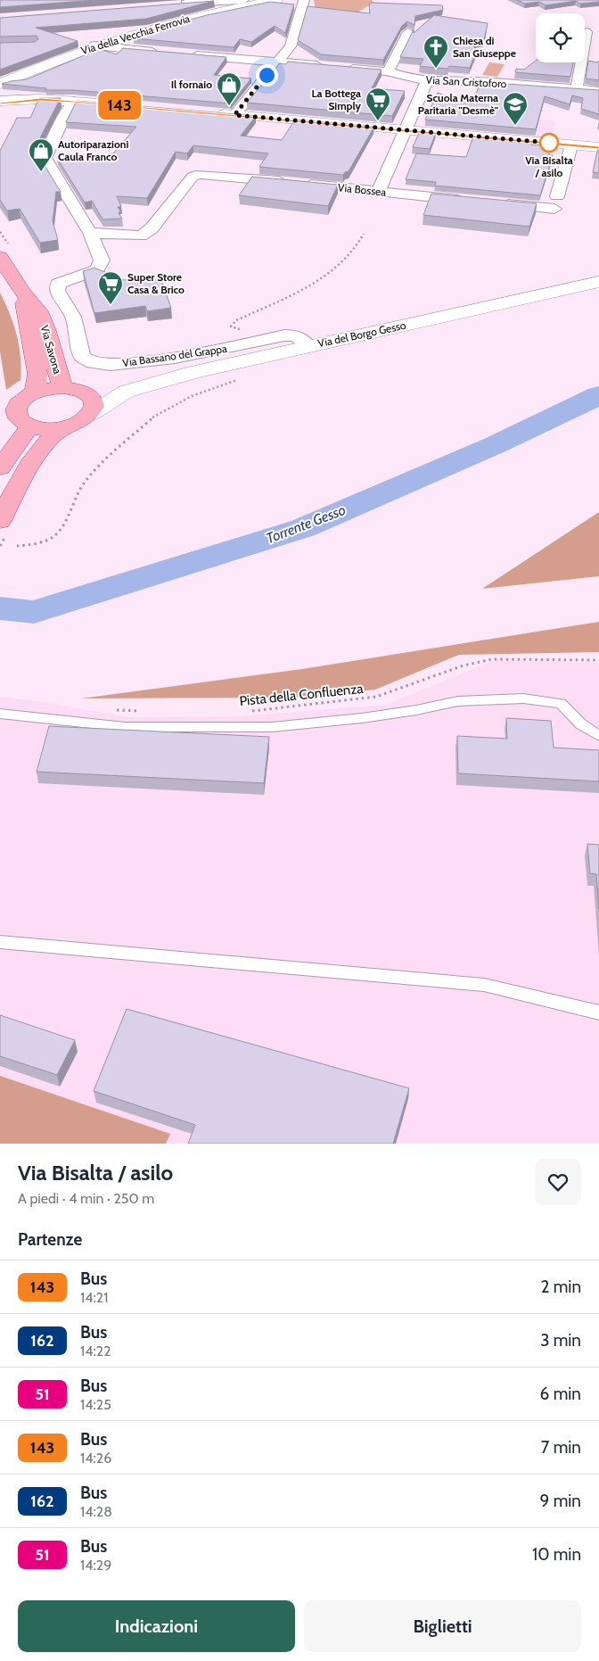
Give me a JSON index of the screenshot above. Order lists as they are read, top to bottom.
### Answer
{
  "streets": {
    "main road": ["Via Savona"],
    "street": [
      "Via della Vecchia Ferrovia",
      "Via San Cristoforo",
      "Via Bossea",
      "Via del Borgo Gesso",
      "Via Bassano del Grappa"
    ],
    "path": ["Pista della Confluenza"]
  },
  "crossings": [
    ["Via Bossea", "Via Bassano del Grappa"],
    ["Via del Borgo Gesso", "Via Bassano del Grappa"]
  ],
  "water": ["Torrente Gesso"],
  "places": {
    "church": ["Chiesa di San Giuseppe"],
    "shop": ["Il fornaio", "Autoriparazioni Caula Franco"],
    "supermarket": ["La Bottega Simply", "Super Store Casa & Brico"],
    "school or university": ["Scuola Materna Paritaria \"Desmè\""],
    "other": ["Via Bisalta / asilo"]
  },
  "lines": ["bus line 143"],
  "page": {
    "on_map": "143",
    "heading": [
      ["Via Bisalta / asilo", "A piedi · 4 min · 250 m"],
      "Partenze"
    ],
    "list": [
      {
        "mark": "143",
        "name": "Bus",
        "note": "14:21",
        "value": "2 min"
      },
      {
        "mark": "162",
        "name": "Bus",
        "note": "14:22",
        "value": "3 min"
      },
      {
        "mark": "51",
        "name": "Bus",
        "note": "14:25",
        "value": "6 min"
      },
      {
        "mark": "143",
        "name": "Bus",
        "note": "14:26",
        "value": "7 min"
      },
      {
        "mark": "162",
        "name": "Bus",
        "note": "14:28",
        "value": "9 min"
      },
      {
        "mark": "51",
        "name": "Bus",
        "note": "14:29",
        "value": "10 min"
      }
    ],
    "buttons": ["Indicazioni", "Biglietti"]
  }
}
